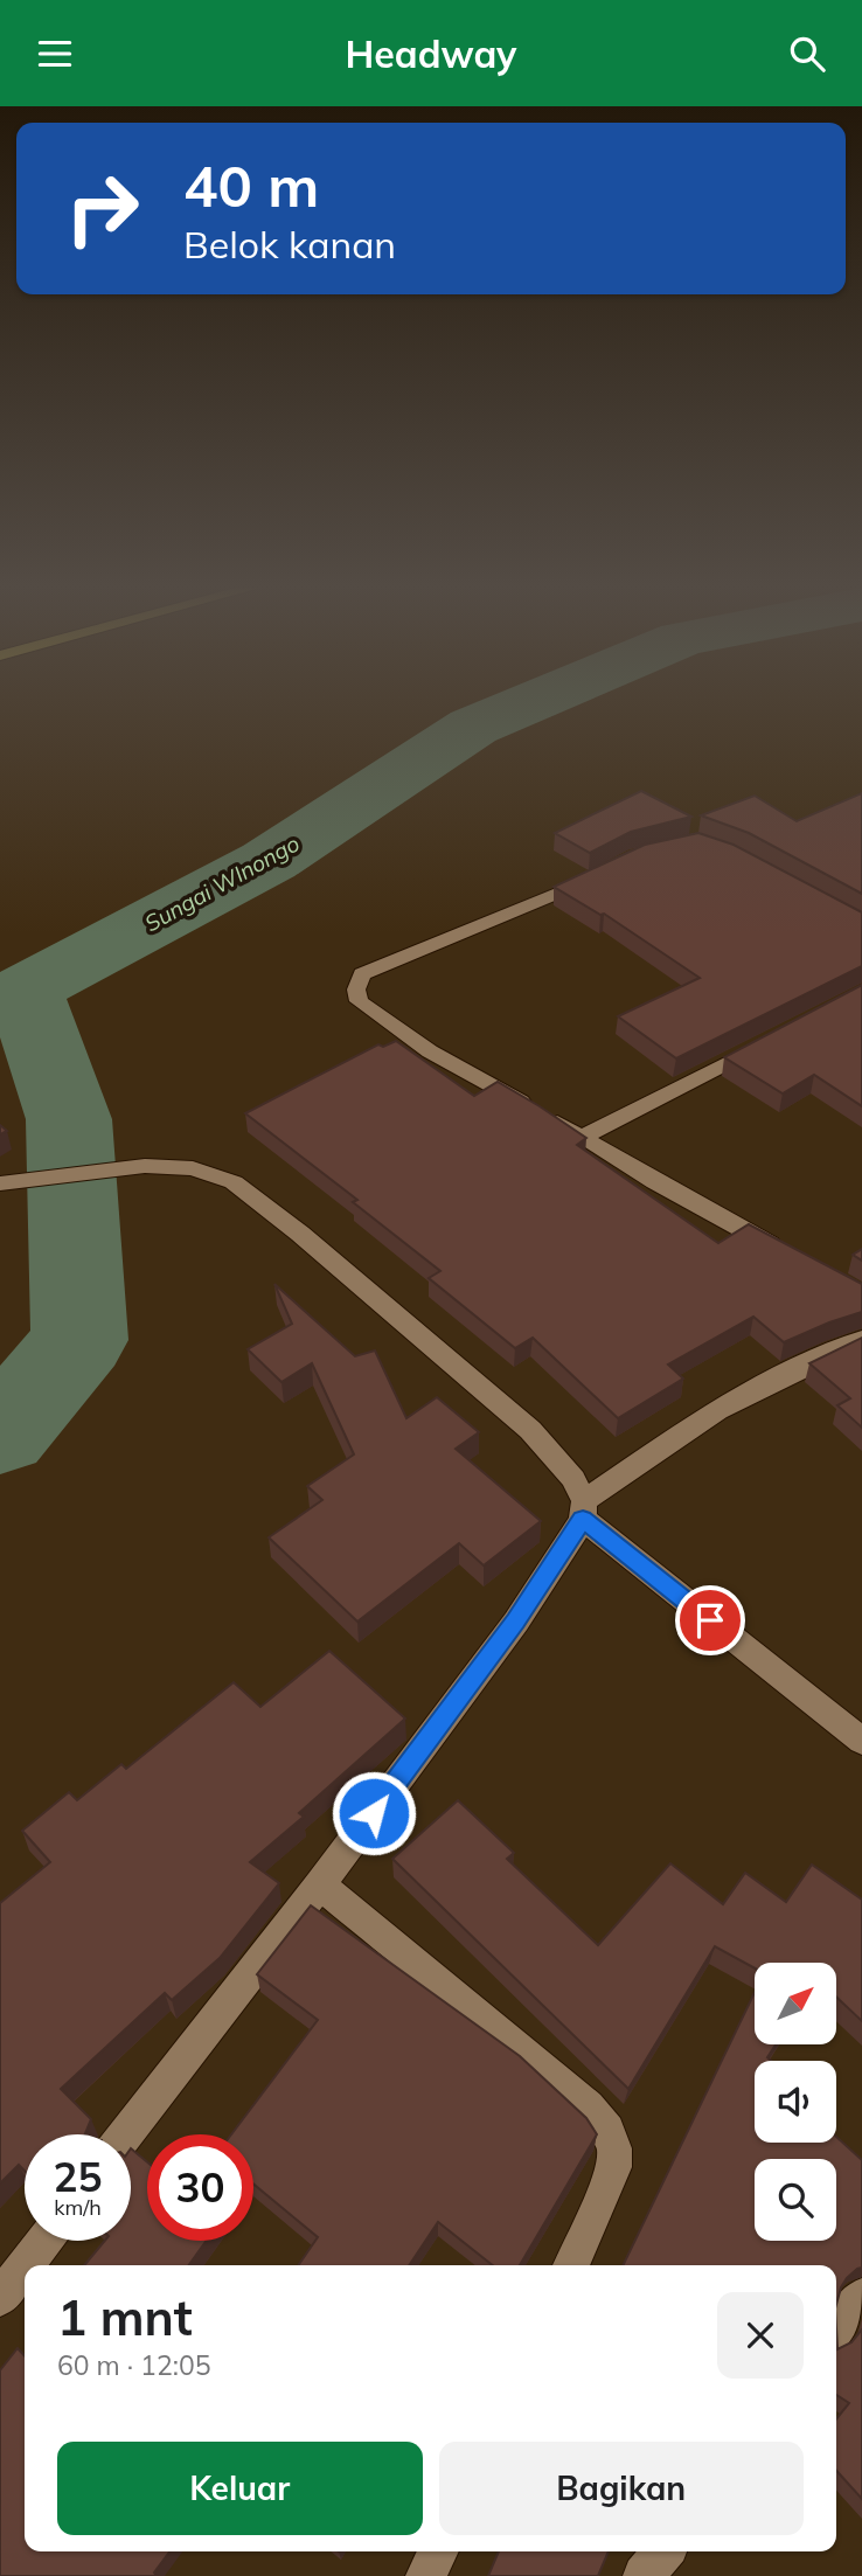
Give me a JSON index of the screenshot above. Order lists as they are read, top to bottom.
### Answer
{
  "water": ["Sungai WInongo"],
  "north": "top right",
  "page": {
    "header": "Headway",
    "turn": ["40 m", "Belok kanan"],
    "speed": "25 km/h",
    "limit": "30",
    "heading": ["1 mnt", "60 m · 12:05"],
    "buttons": ["Keluar", "Bagikan"]
  }
}
